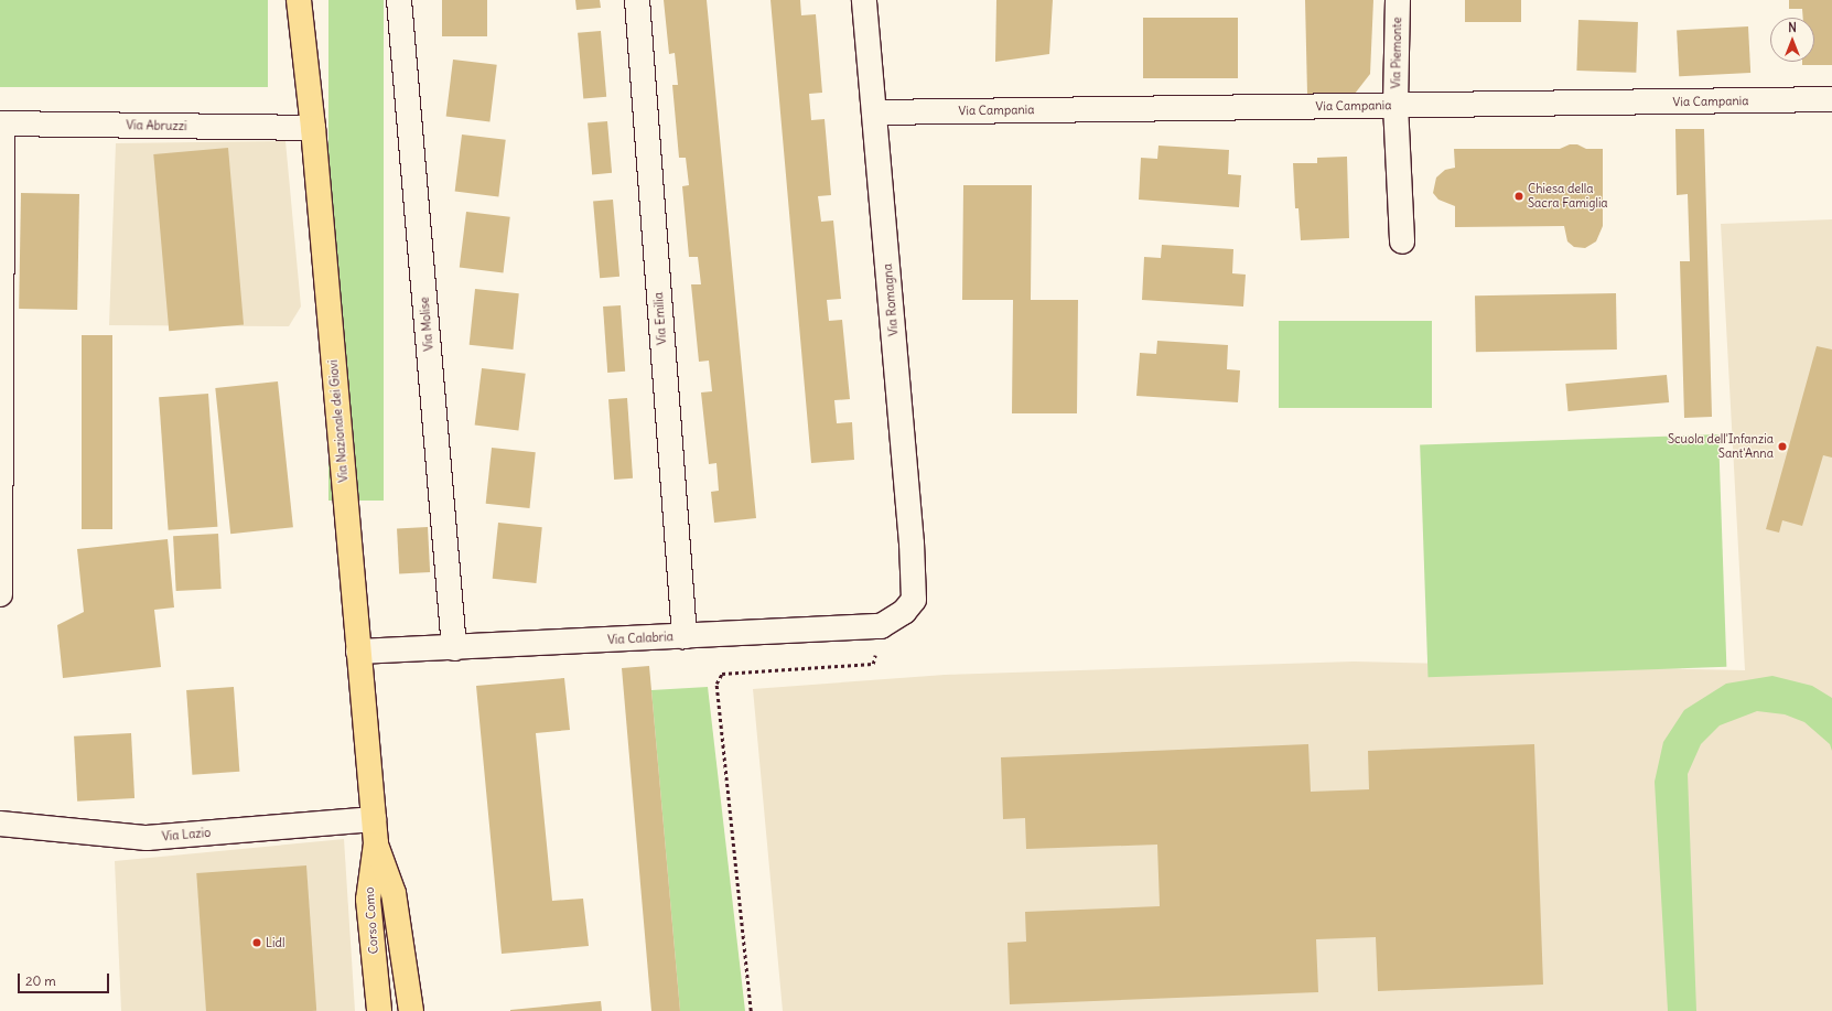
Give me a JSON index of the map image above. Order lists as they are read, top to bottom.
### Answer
{
  "streets": {
    "main road": ["Via Nazionale dei Giovi", "Corso Como"],
    "street": [
      "Via Piemonte",
      "Via Campania",
      "Via Abruzzi",
      "Via Romagna",
      "Via Emilia",
      "Via Molise",
      "Via Calabria",
      "Via Lazio"
    ]
  },
  "crossings": [
    ["Via Piemonte", "Via Campania"],
    ["Via Campania", "Via Romagna"],
    ["Via Abruzzi", "Via Nazionale dei Giovi"],
    ["Via Romagna", "Via Calabria"],
    ["Via Emilia", "Via Calabria"],
    ["Via Molise", "Via Calabria"],
    ["Via Nazionale dei Giovi", "Via Calabria"],
    ["Via Nazionale dei Giovi", "Via Lazio"],
    ["Via Nazionale dei Giovi", "Corso Como"]
  ],
  "places": ["Chiesa della Sacra Famiglia", "Scuola dell'Infanzia Sant'Anna", "Lidl"],
  "scale_bar": "20 m",
  "north": "top"
}
